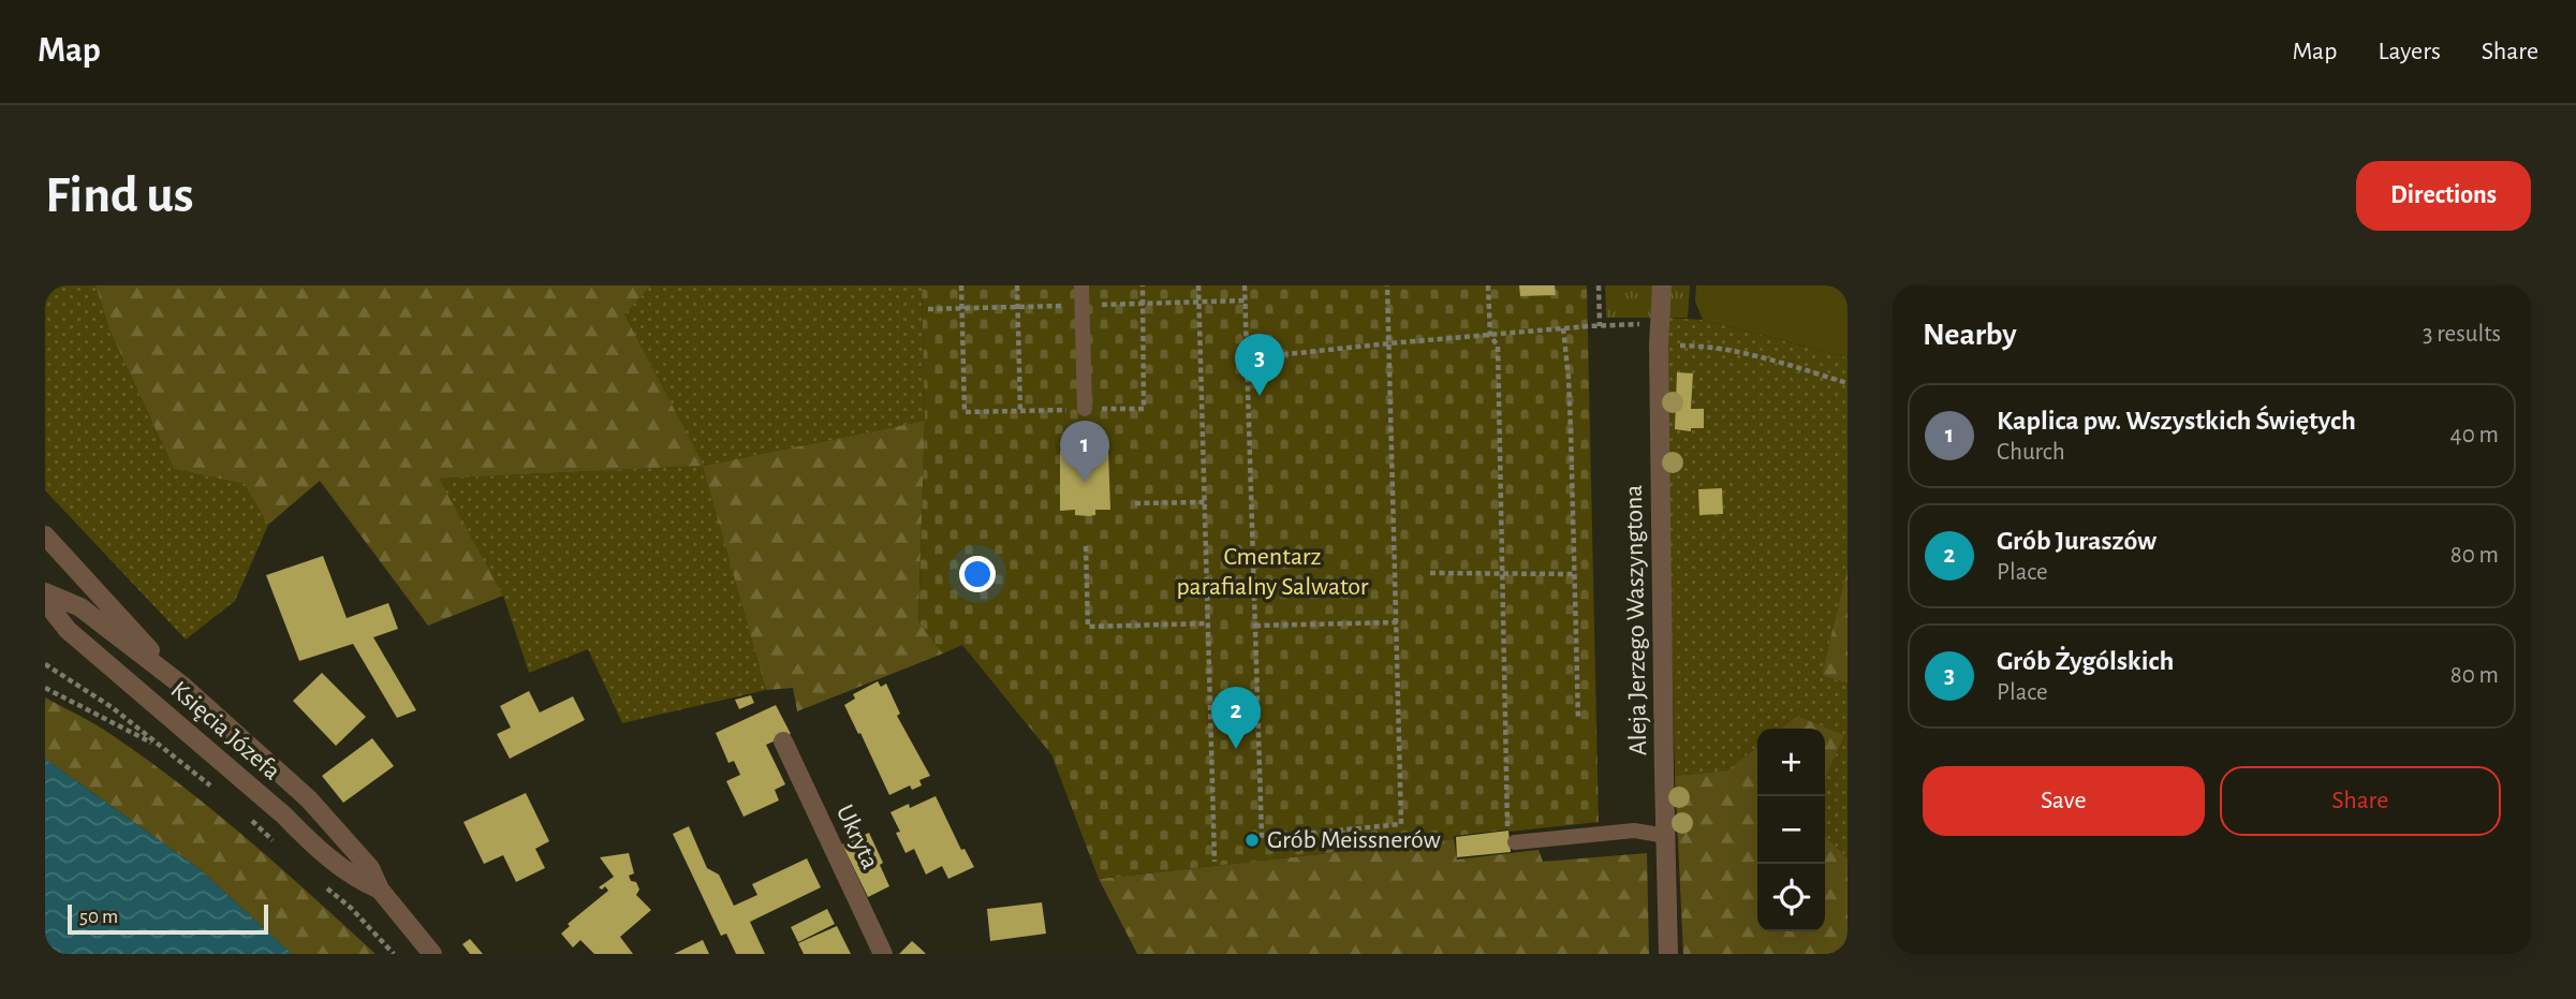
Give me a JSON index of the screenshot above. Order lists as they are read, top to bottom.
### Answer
{
  "streets": {
    "street": ["Aleja Jerzego Waszyngtona", "Księcia Józefa", "Ukryta"]
  },
  "parks": ["Cmentarz parafialny Salwator"],
  "places": ["Grób Meissnerów"],
  "scale_bar": "50 m",
  "page": {
    "header": "Map",
    "nav": ["Map", "Layers", "Share"],
    "buttons": [
      "Directions",
      ["Save", "Share"]
    ],
    "title": "Find us",
    "heading": ["Nearby", "3 results"],
    "pins": ["3", "1", "2"],
    "list": [
      {
        "mark": "1",
        "name": "Kaplica pw. Wszystkich Świętych",
        "note": "Church",
        "value": "40 m"
      },
      {
        "mark": "2",
        "name": "Grób Juraszów",
        "note": "Place",
        "value": "80 m"
      },
      {
        "mark": "3",
        "name": "Grób Żygólskich",
        "note": "Place",
        "value": "80 m"
      }
    ],
    "map_buttons": ["+", "−"],
    "scale": "50 m"
  }
}
